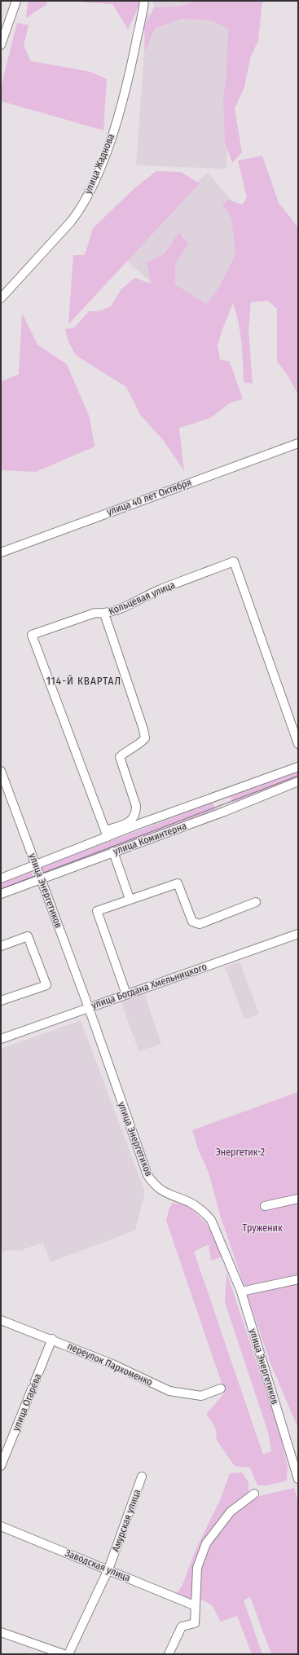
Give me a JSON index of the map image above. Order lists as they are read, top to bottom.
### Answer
{
  "streets": {
    "street": [
      "улица Жаднова",
      "улица 40 лет Октября",
      "Кольцевая улица",
      "улица Коминтерна",
      "улица Энергетиков",
      "улица Богдана Хмельницкого",
      "переулок Пархоменко",
      "улица Огарёва",
      "Амурская улица",
      "Заводская улица"
    ]
  },
  "crossings": [
    ["Кольцевая улица", "улица Коминтерна"],
    ["улица Коминтерна", "улица Энергетиков"],
    ["улица Энергетиков", "улица Богдана Хмельницкого"],
    ["переулок Пархоменко", "улица Огарёва"],
    ["Амурская улица", "Заводская улица"]
  ],
  "districts": ["114-Й КВАРТАЛ"],
  "parks": ["Энергетик-2", "Труженик"]
}
